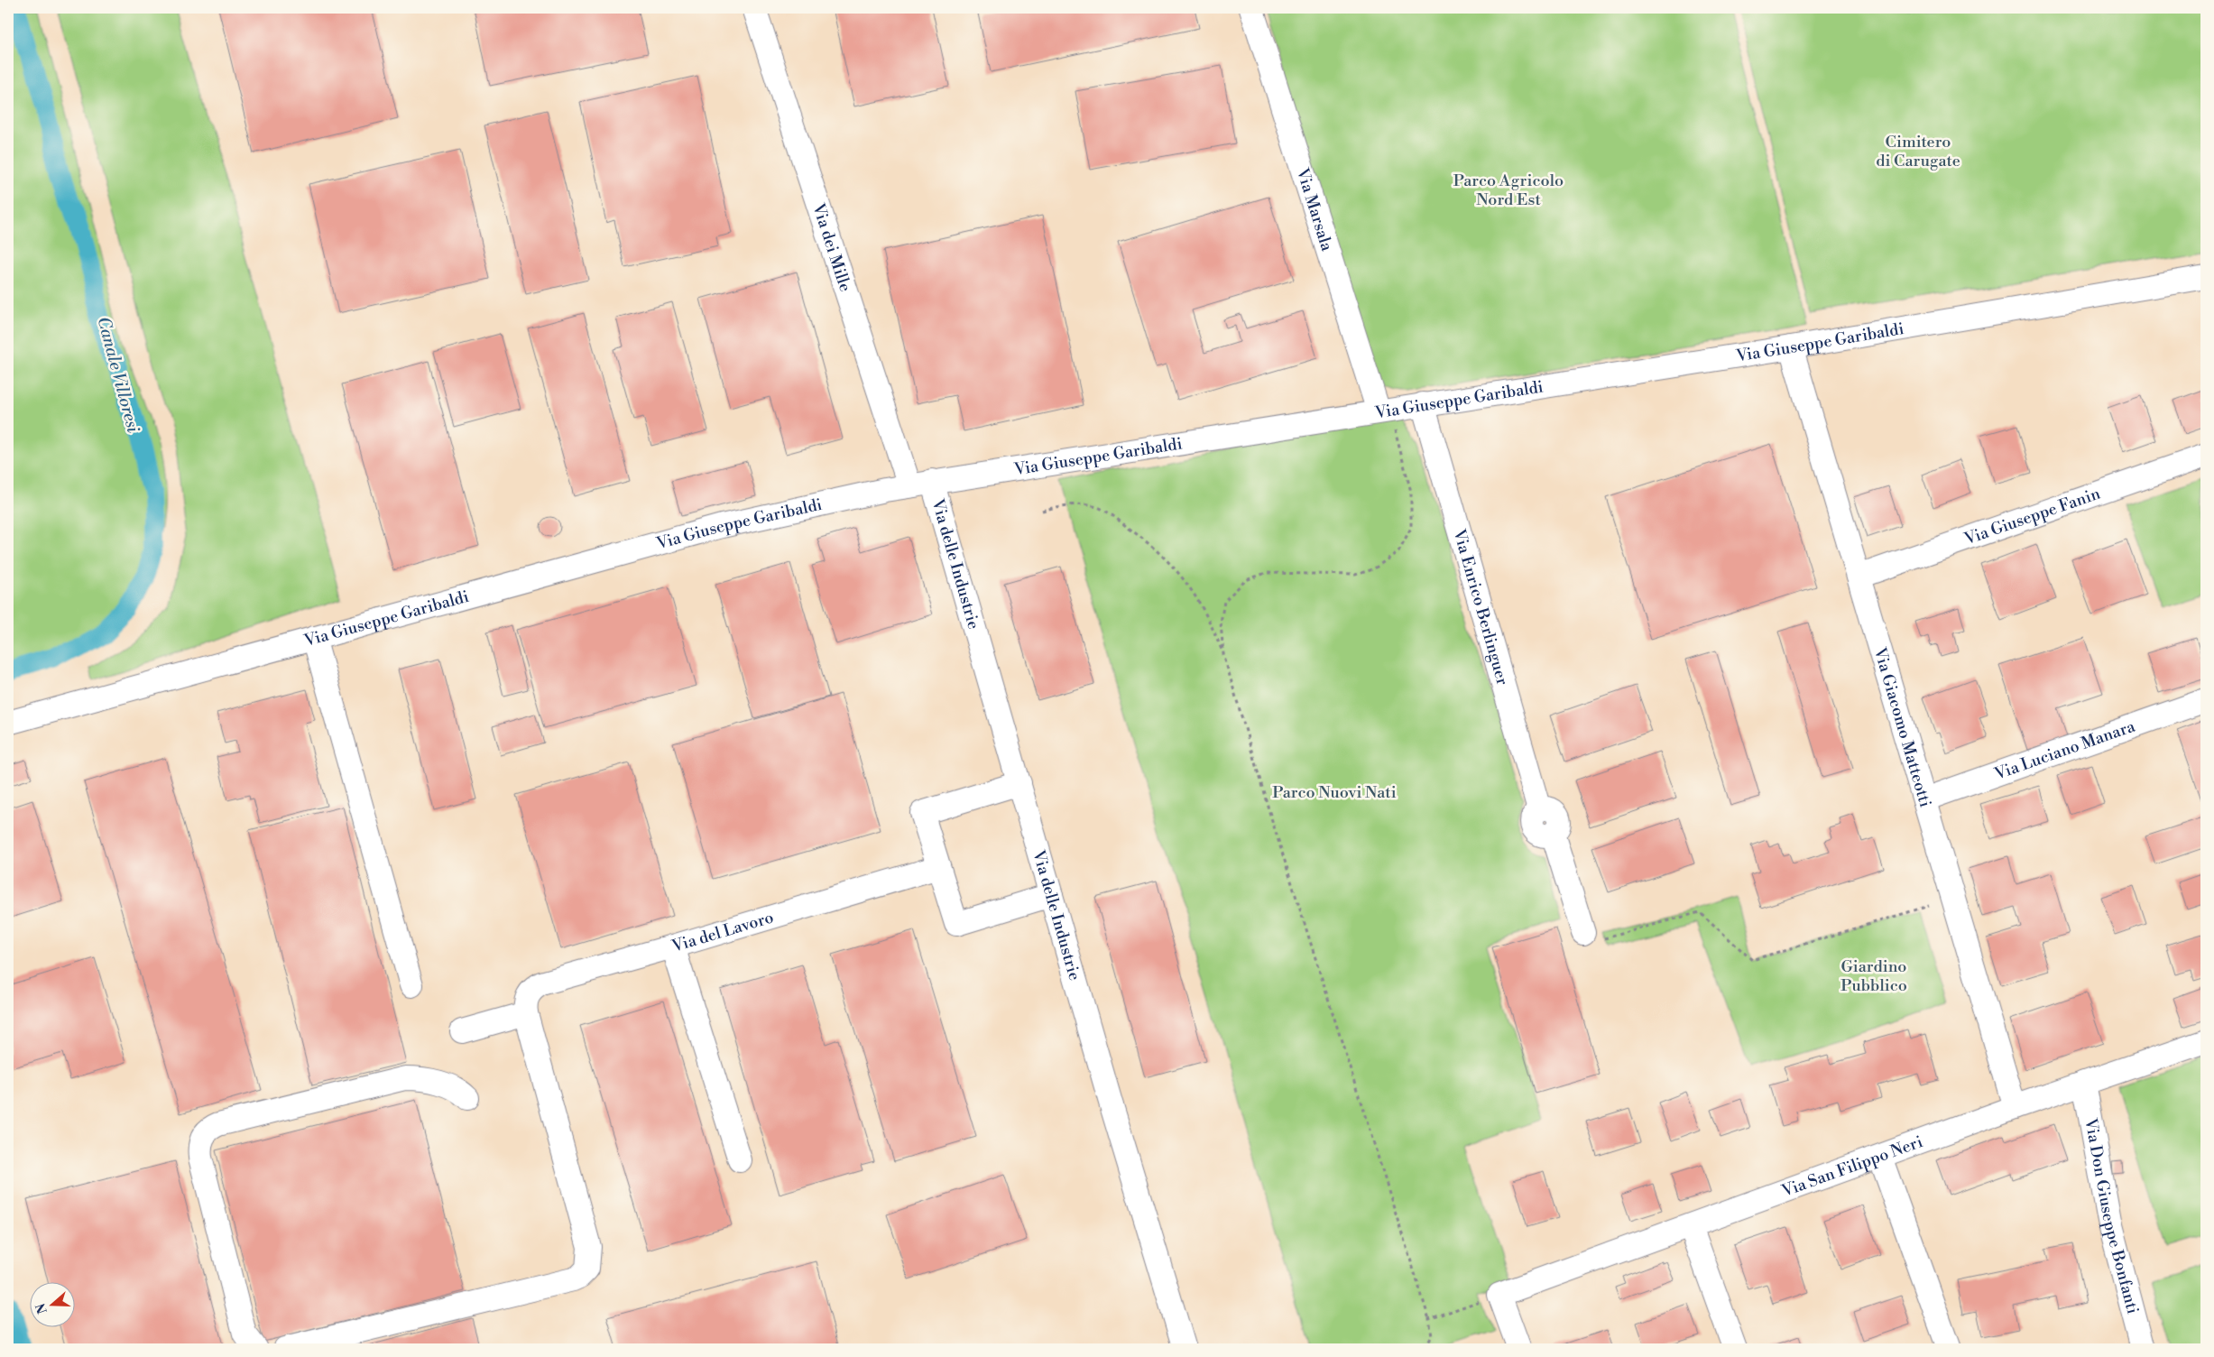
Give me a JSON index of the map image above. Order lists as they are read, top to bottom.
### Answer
{
  "streets": {
    "street": [
      "Via Marsala",
      "Via dei Mille",
      "Via Giuseppe Garibaldi",
      "Via Giuseppe Fanin",
      "Via delle Industrie",
      "Via Enrico Berlinguer",
      "Via Giacomo Matteotti",
      "Via Luciano Manara",
      "Via del Lavoro",
      "Via San Filippo Neri",
      "Via Don Giuseppe Bonfanti"
    ]
  },
  "crossings": [
    ["Via Marsala", "Via Giuseppe Garibaldi"],
    ["Via dei Mille", "Via Giuseppe Garibaldi"],
    ["Via Giuseppe Garibaldi", "Via delle Industrie"],
    ["Via Giuseppe Garibaldi", "Via Enrico Berlinguer"],
    ["Via Giuseppe Garibaldi", "Via Giacomo Matteotti"],
    ["Via Giuseppe Fanin", "Via Giacomo Matteotti"],
    ["Via Giacomo Matteotti", "Via Luciano Manara"],
    ["Via Giacomo Matteotti", "Via San Filippo Neri"],
    ["Via San Filippo Neri", "Via Don Giuseppe Bonfanti"]
  ],
  "water": ["Canale Villoresi"],
  "parks": [
    "Cimitero di Carugate",
    "Parco Agricolo Nord Est",
    "Parco Nuovi Nati",
    "Giardino Pubblico"
  ],
  "north": "left"
}
